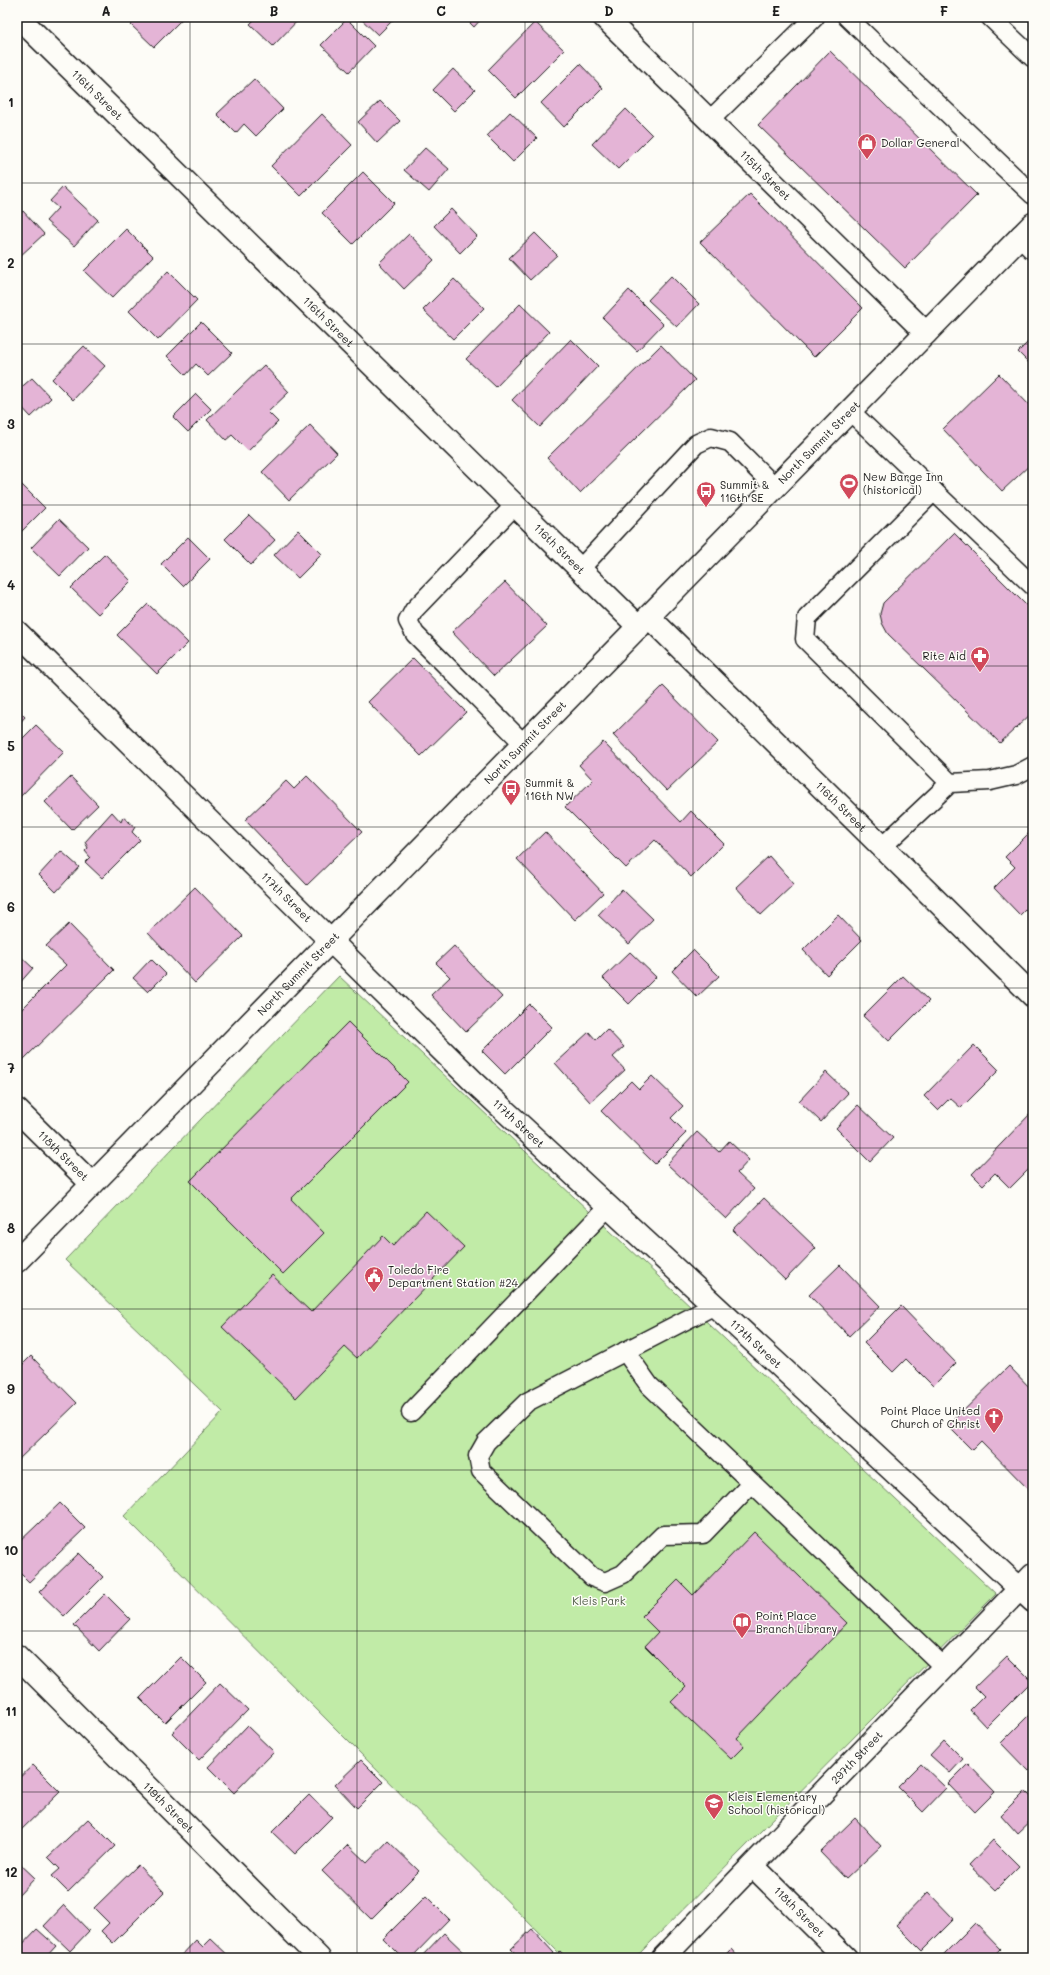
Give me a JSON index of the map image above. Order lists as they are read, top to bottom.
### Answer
{
  "streets": {
    "street": [
      "116th Street",
      "115th Street",
      "North Summit Street",
      "117th Street",
      "118th Street",
      "297th Street",
      "119th Street"
    ]
  },
  "crossings": [
    ["116th Street", "North Summit Street"],
    ["115th Street", "North Summit Street"],
    ["North Summit Street", "117th Street"],
    ["North Summit Street", "118th Street"],
    ["117th Street", "297th Street"],
    ["118th Street", "297th Street"]
  ],
  "parks": ["Kleis Park"],
  "places": {
    "shop": ["Dollar General"],
    "sports": ["New Barge Inn (historical)"],
    "bus stop": ["Summit & 116th SE", "Summit & 116th NW"],
    "pharmacy": ["Rite Aid"],
    "public building": ["Toledo Fire Department Station #24"],
    "church": ["Point Place United Church of Christ"],
    "library": ["Point Place Branch Library"],
    "school or university": ["Kleis Elementary School (historical)"]
  },
  "grid": {
    "columns": [
      "A",
      "B",
      "C",
      "D",
      "E",
      "F"
    ],
    "rows": [
      "1",
      "2",
      "3",
      "4",
      "5",
      "6",
      "7",
      "8",
      "9",
      "10",
      "11",
      "12"
    ]
  }
}
